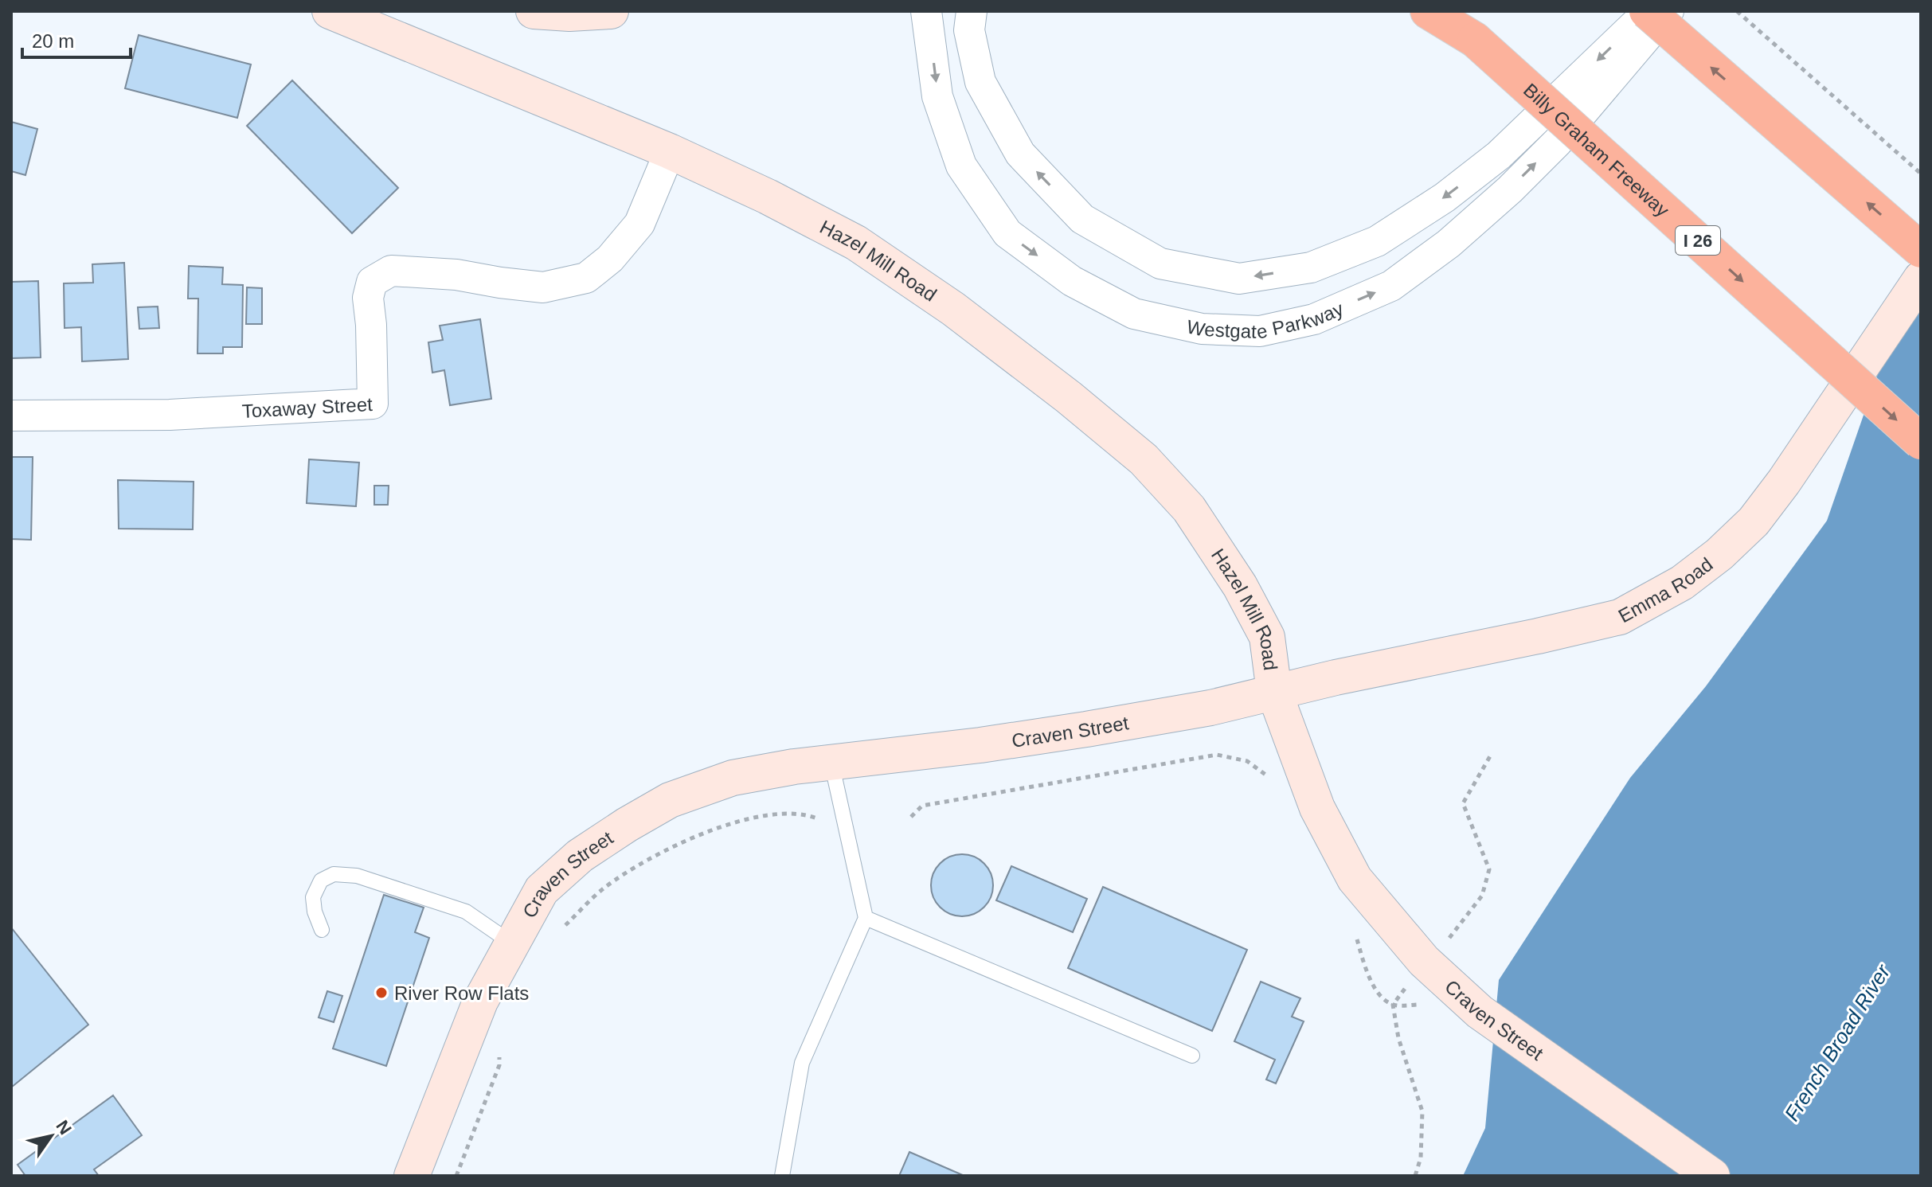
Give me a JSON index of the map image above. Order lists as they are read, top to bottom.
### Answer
{
  "streets": {
    "highway": ["Billy Graham Freeway", "I 26"],
    "street": [
      "Hazel Mill Road",
      "Westgate Parkway",
      "Toxaway Street",
      "Emma Road",
      "Craven Street"
    ]
  },
  "crossings": [
    ["Hazel Mill Road", "Toxaway Street"],
    ["Hazel Mill Road", "Emma Road"],
    ["Hazel Mill Road", "Craven Street"],
    ["Emma Road", "Craven Street"]
  ],
  "water": ["French Broad River"],
  "places": ["River Row Flats"],
  "scale_bar": "20 m",
  "north": "top right"
}
